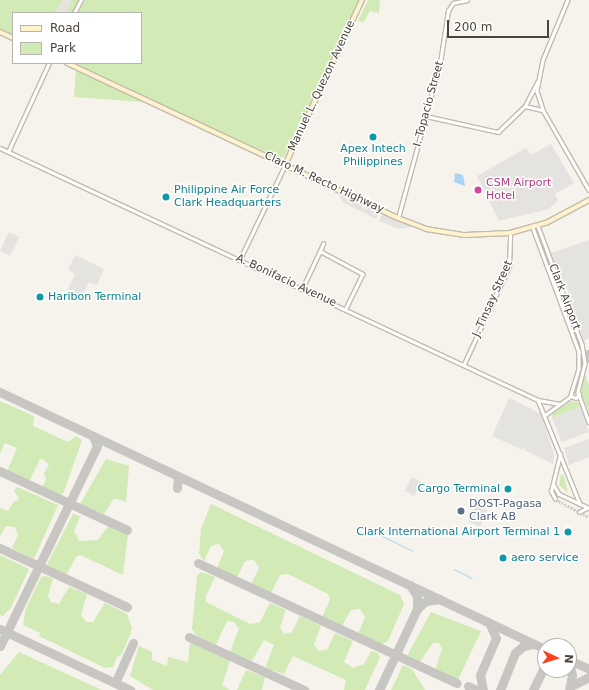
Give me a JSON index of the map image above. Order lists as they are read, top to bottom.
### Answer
{
  "streets": {
    "main road": ["Manuel L. Quezon Avenue", "Claro M. Recto Highway"],
    "street": [
      "I. Topacio Street",
      "A. Bonifacio Avenue",
      "Clark Airport",
      "J. Tinsay Street"
    ]
  },
  "crossings": [
    ["Manuel L. Quezon Avenue", "Claro M. Recto Highway"],
    ["Manuel L. Quezon Avenue", "A. Bonifacio Avenue"],
    ["I. Topacio Street", "Claro M. Recto Highway"],
    ["Claro M. Recto Highway", "Clark Airport"],
    ["Claro M. Recto Highway", "J. Tinsay Street"],
    ["A. Bonifacio Avenue", "J. Tinsay Street"]
  ],
  "places": [
    "Apex Intech Philippines",
    "CSM Airport Hotel",
    "Philippine Air Force Clark Headquarters",
    "Haribon Terminal",
    "Cargo Terminal",
    "DOST-Pagasa Clark AB",
    "Clark International Airport Terminal 1",
    "aero service"
  ],
  "legend": ["Road", "Park"],
  "scale_bar": "200 m",
  "north": "right"
}
